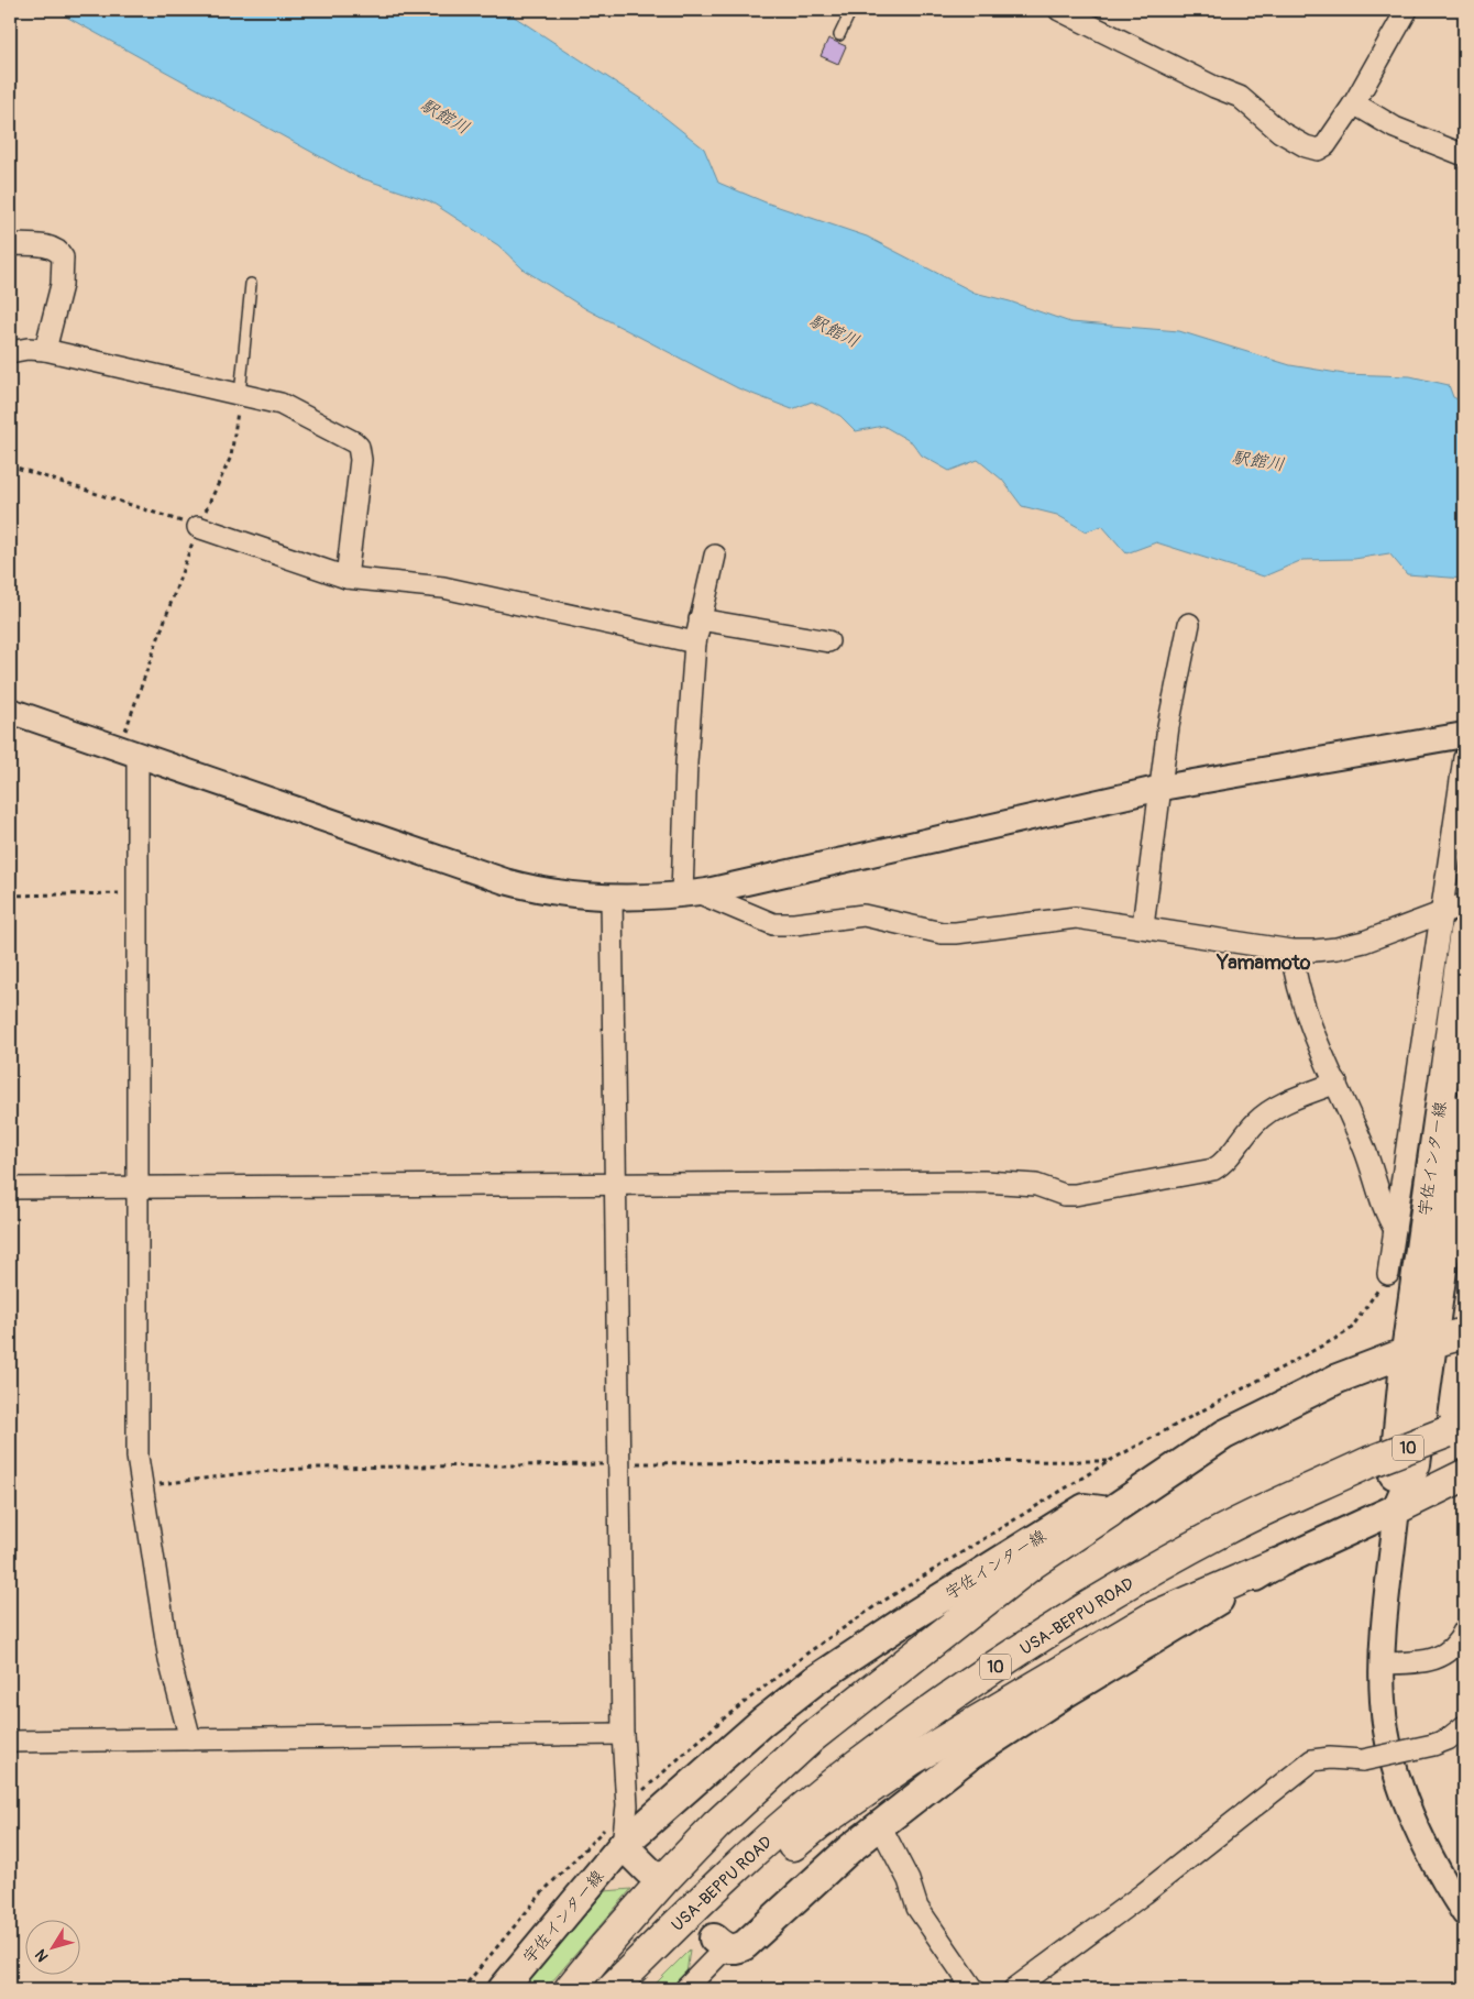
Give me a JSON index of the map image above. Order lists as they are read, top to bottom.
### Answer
{
  "streets": {
    "highway": ["10", "USA-BEPPU ROAD"],
    "main road": ["宇佐インター線"]
  },
  "districts": ["Yamamoto"],
  "water": ["駅館川"],
  "north": "bottom left"
}
